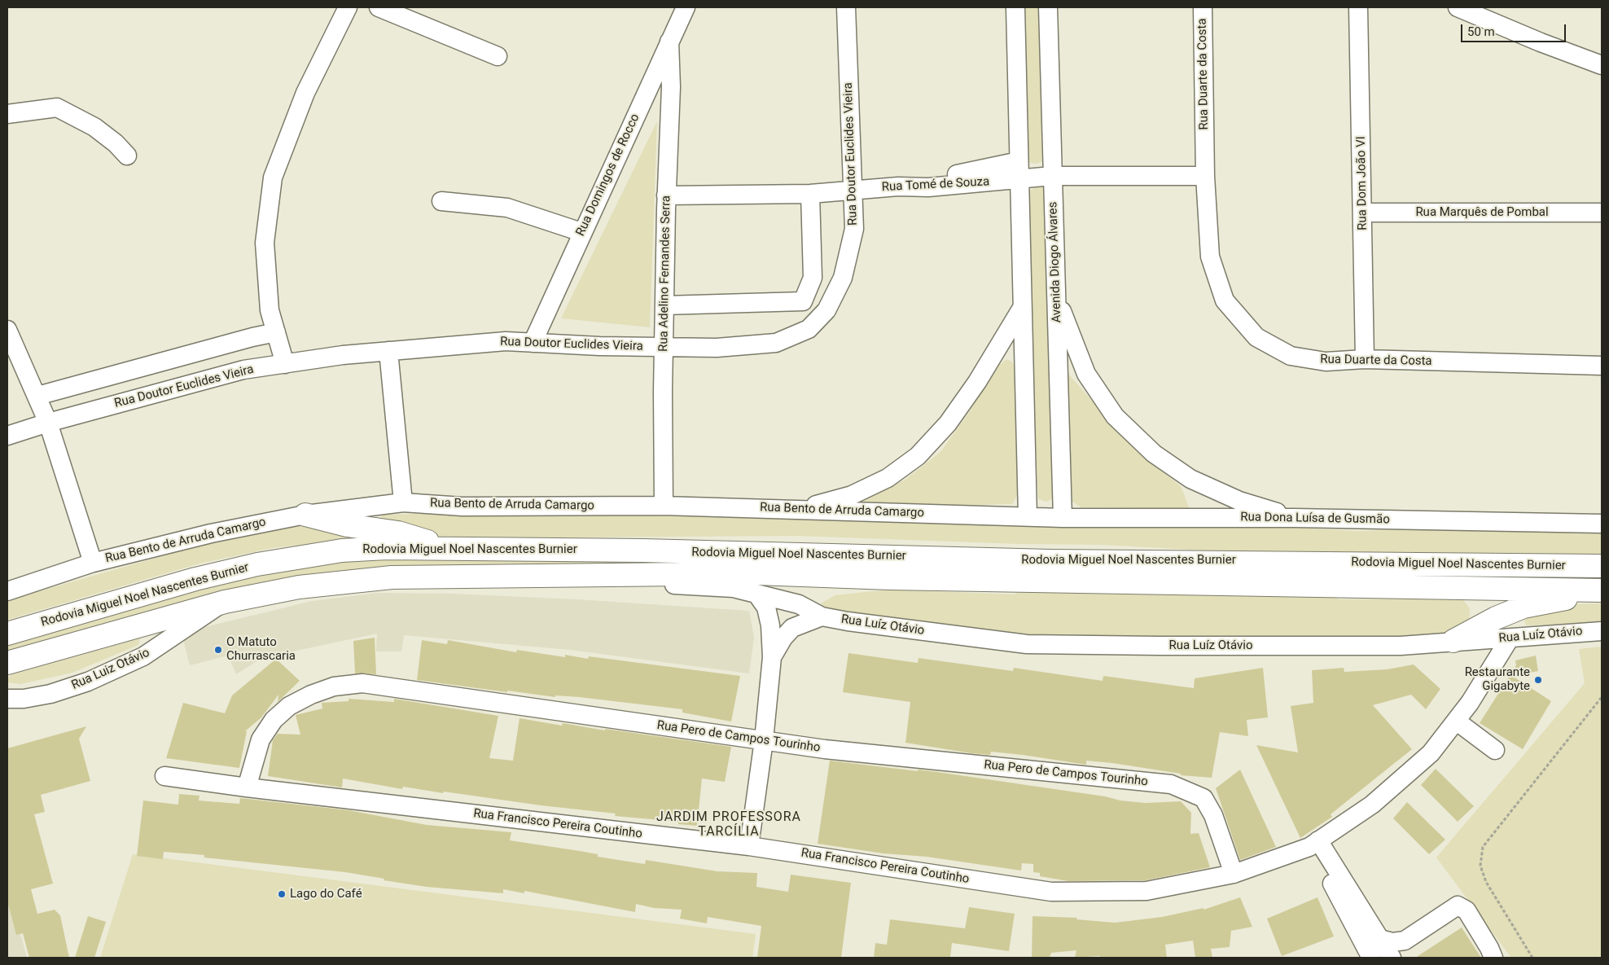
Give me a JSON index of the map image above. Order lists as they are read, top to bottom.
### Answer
{
  "streets": {
    "highway": ["Rodovia Miguel Noel Nascentes Burnier"],
    "street": [
      "Rua Duarte da Costa",
      "Rua Doutor Euclides Vieira",
      "Rua Domingos de Rocco",
      "Rua Dom João VI",
      "Rua Tomé de Souza",
      "Rua Marquês de Pombal",
      "Avenida Diogo Álvares",
      "Rua Adelino Fernandes Serra",
      "Rua Bento de Arruda Camargo",
      "Rua Dona Luísa de Gusmão",
      "Rua Luíz Otávio",
      "Rua Luiz Otávio",
      "Rua Pero de Campos Tourinho",
      "Rua Francisco Pereira Coutinho"
    ]
  },
  "crossings": [
    ["Rua Duarte da Costa", "Rua Dom João VI"],
    ["Rua Duarte da Costa", "Rua Tomé de Souza"],
    ["Rua Doutor Euclides Vieira", "Rua Domingos de Rocco"],
    ["Rua Doutor Euclides Vieira", "Rua Tomé de Souza"],
    ["Rua Doutor Euclides Vieira", "Rua Adelino Fernandes Serra"],
    ["Rua Domingos de Rocco", "Rua Adelino Fernandes Serra"],
    ["Rua Dom João VI", "Rua Marquês de Pombal"],
    ["Rua Tomé de Souza", "Avenida Diogo Álvares"],
    ["Rua Tomé de Souza", "Rua Adelino Fernandes Serra"],
    ["Avenida Diogo Álvares", "Rua Dona Luísa de Gusmão"],
    ["Rua Adelino Fernandes Serra", "Rua Bento de Arruda Camargo"],
    ["Rua Bento de Arruda Camargo", "Rua Dona Luísa de Gusmão"],
    ["Rodovia Miguel Noel Nascentes Burnier", "Rua Luíz Otávio"],
    ["Rodovia Miguel Noel Nascentes Burnier", "Rua Luiz Otávio"],
    ["Rua Luíz Otávio", "Rua Francisco Pereira Coutinho"],
    ["Rua Pero de Campos Tourinho", "Rua Francisco Pereira Coutinho"]
  ],
  "districts": ["JARDIM PROFESSORA TARCÍLIA"],
  "places": ["O Matuto Churrascaria", "Restaurante Gigabyte", "Lago do Café"],
  "scale_bar": "50 m"
}
